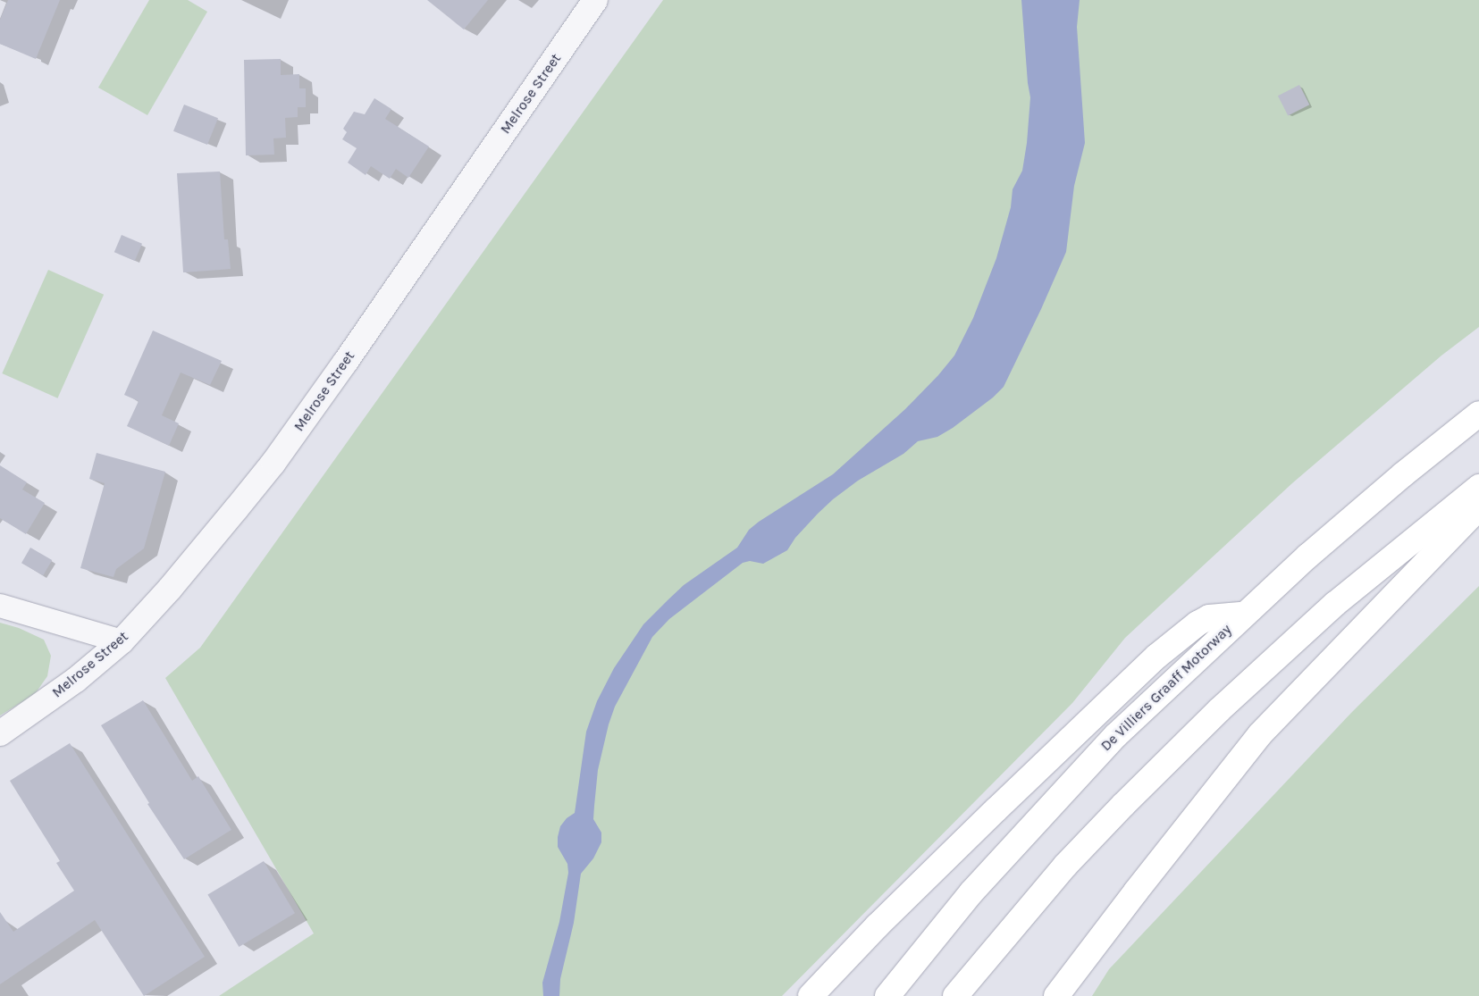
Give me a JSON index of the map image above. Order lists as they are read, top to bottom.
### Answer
{
  "streets": {
    "highway": ["De Villiers Graaff Motorway"],
    "street": ["Melrose Street"]
  }
}
